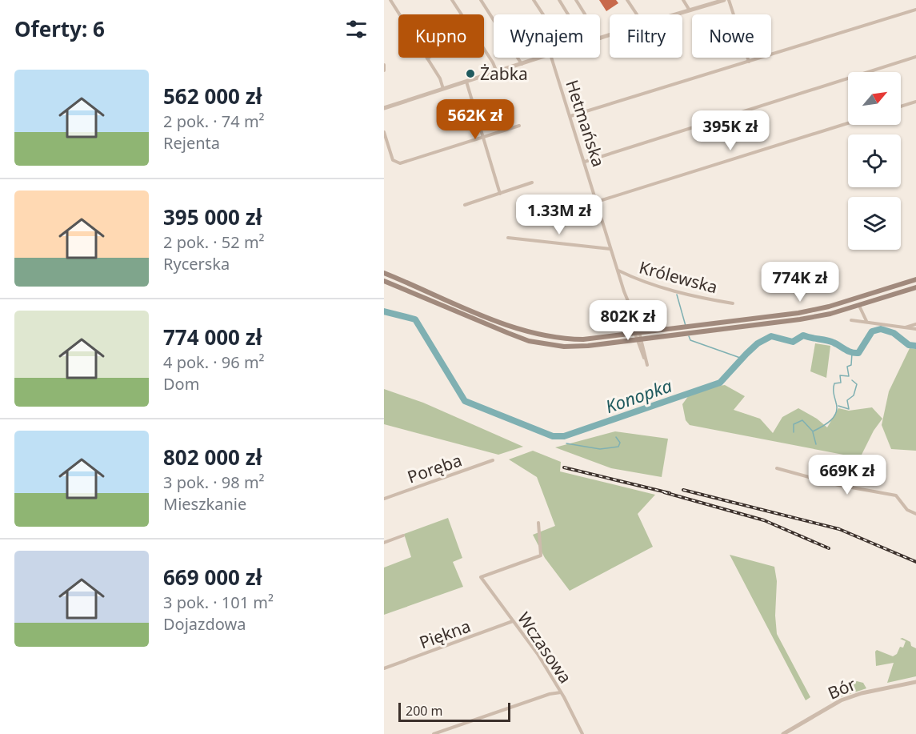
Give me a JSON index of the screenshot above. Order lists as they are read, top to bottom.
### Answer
{
  "streets": {
    "street": [
      "Hetmańska",
      "Królewska",
      "Poręba",
      "Piękna",
      "Wczasowa",
      "Bór"
    ]
  },
  "crossings": [
    ["Hetmańska", "Królewska"],
    ["Piękna", "Wczasowa"]
  ],
  "water": ["Konopka"],
  "places": ["Żabka"],
  "scale_bar": "200 m",
  "north": "top right",
  "page": {
    "heading": "Oferty: 6",
    "chip": [
      "Kupno",
      "Wynajem",
      "Filtry",
      "Nowe"
    ],
    "list": [
      {
        "name": "562 000 zł",
        "note": "2 pok. · 74 m² · Rejenta"
      },
      {
        "name": "395 000 zł",
        "note": "2 pok. · 52 m² · Rycerska"
      },
      {
        "name": "774 000 zł",
        "note": "4 pok. · 96 m² · Dom"
      },
      {
        "name": "802 000 zł",
        "note": "3 pok. · 98 m² · Mieszkanie"
      },
      {
        "name": "669 000 zł",
        "note": "3 pok. · 101 m² · Dojazdowa"
      }
    ],
    "price": [
      "562K zł",
      "395K zł",
      "1.33M zł",
      "774K zł",
      "802K zł",
      "669K zł"
    ],
    "scale": "200 m"
  }
}
